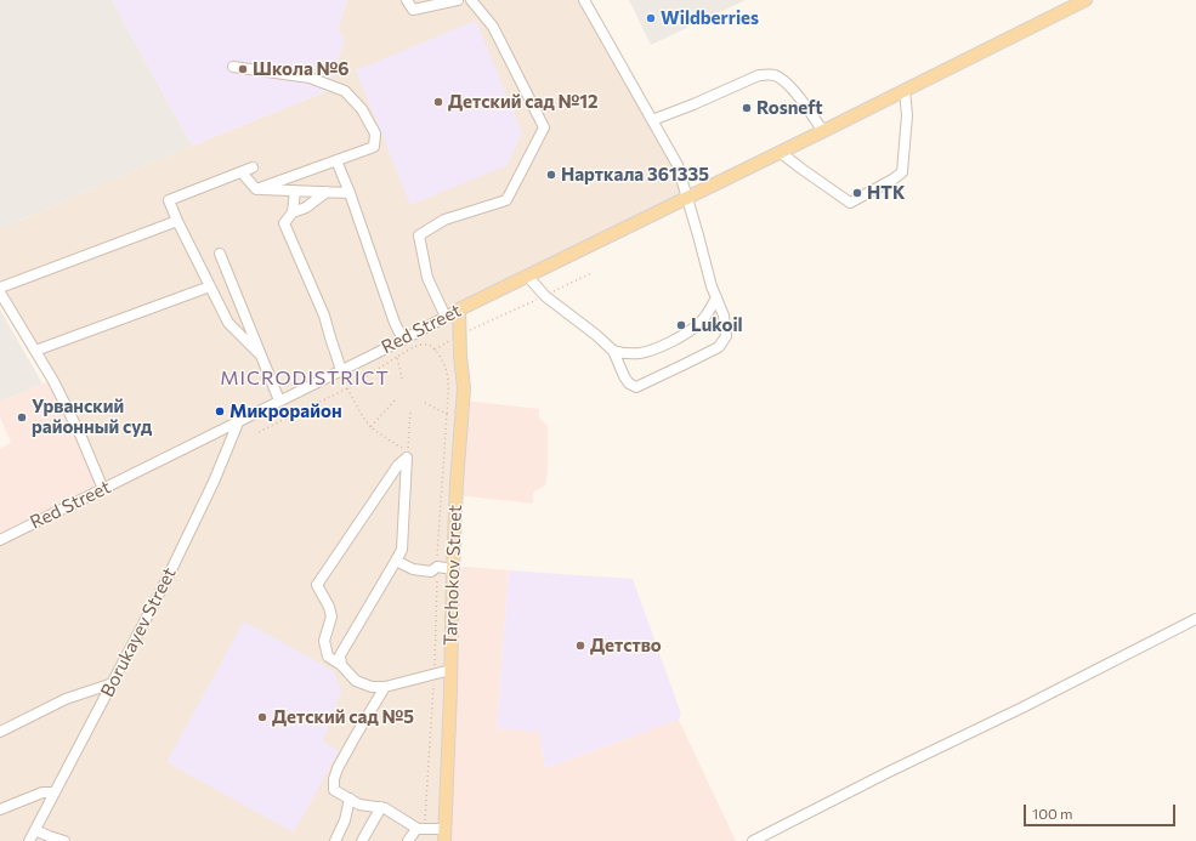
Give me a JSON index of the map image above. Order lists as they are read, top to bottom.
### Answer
{
  "streets": {
    "main road": ["Red Street", "Tarchokov Street"],
    "street": ["Borukayev Street"]
  },
  "crossings": [
    ["Red Street", "Tarchokov Street"],
    ["Red Street", "Borukayev Street"]
  ],
  "districts": ["MICRODISTRICT"],
  "places": [
    "Wildberries",
    "Школа №6",
    "Детский сад №12",
    "Rosneft",
    "Нарткала 361335",
    "НТК",
    "Lukoil",
    "Микрорайон",
    "Урванский районный суд",
    "Детство",
    "Детский сад №5"
  ],
  "scale_bar": "100 m"
}
